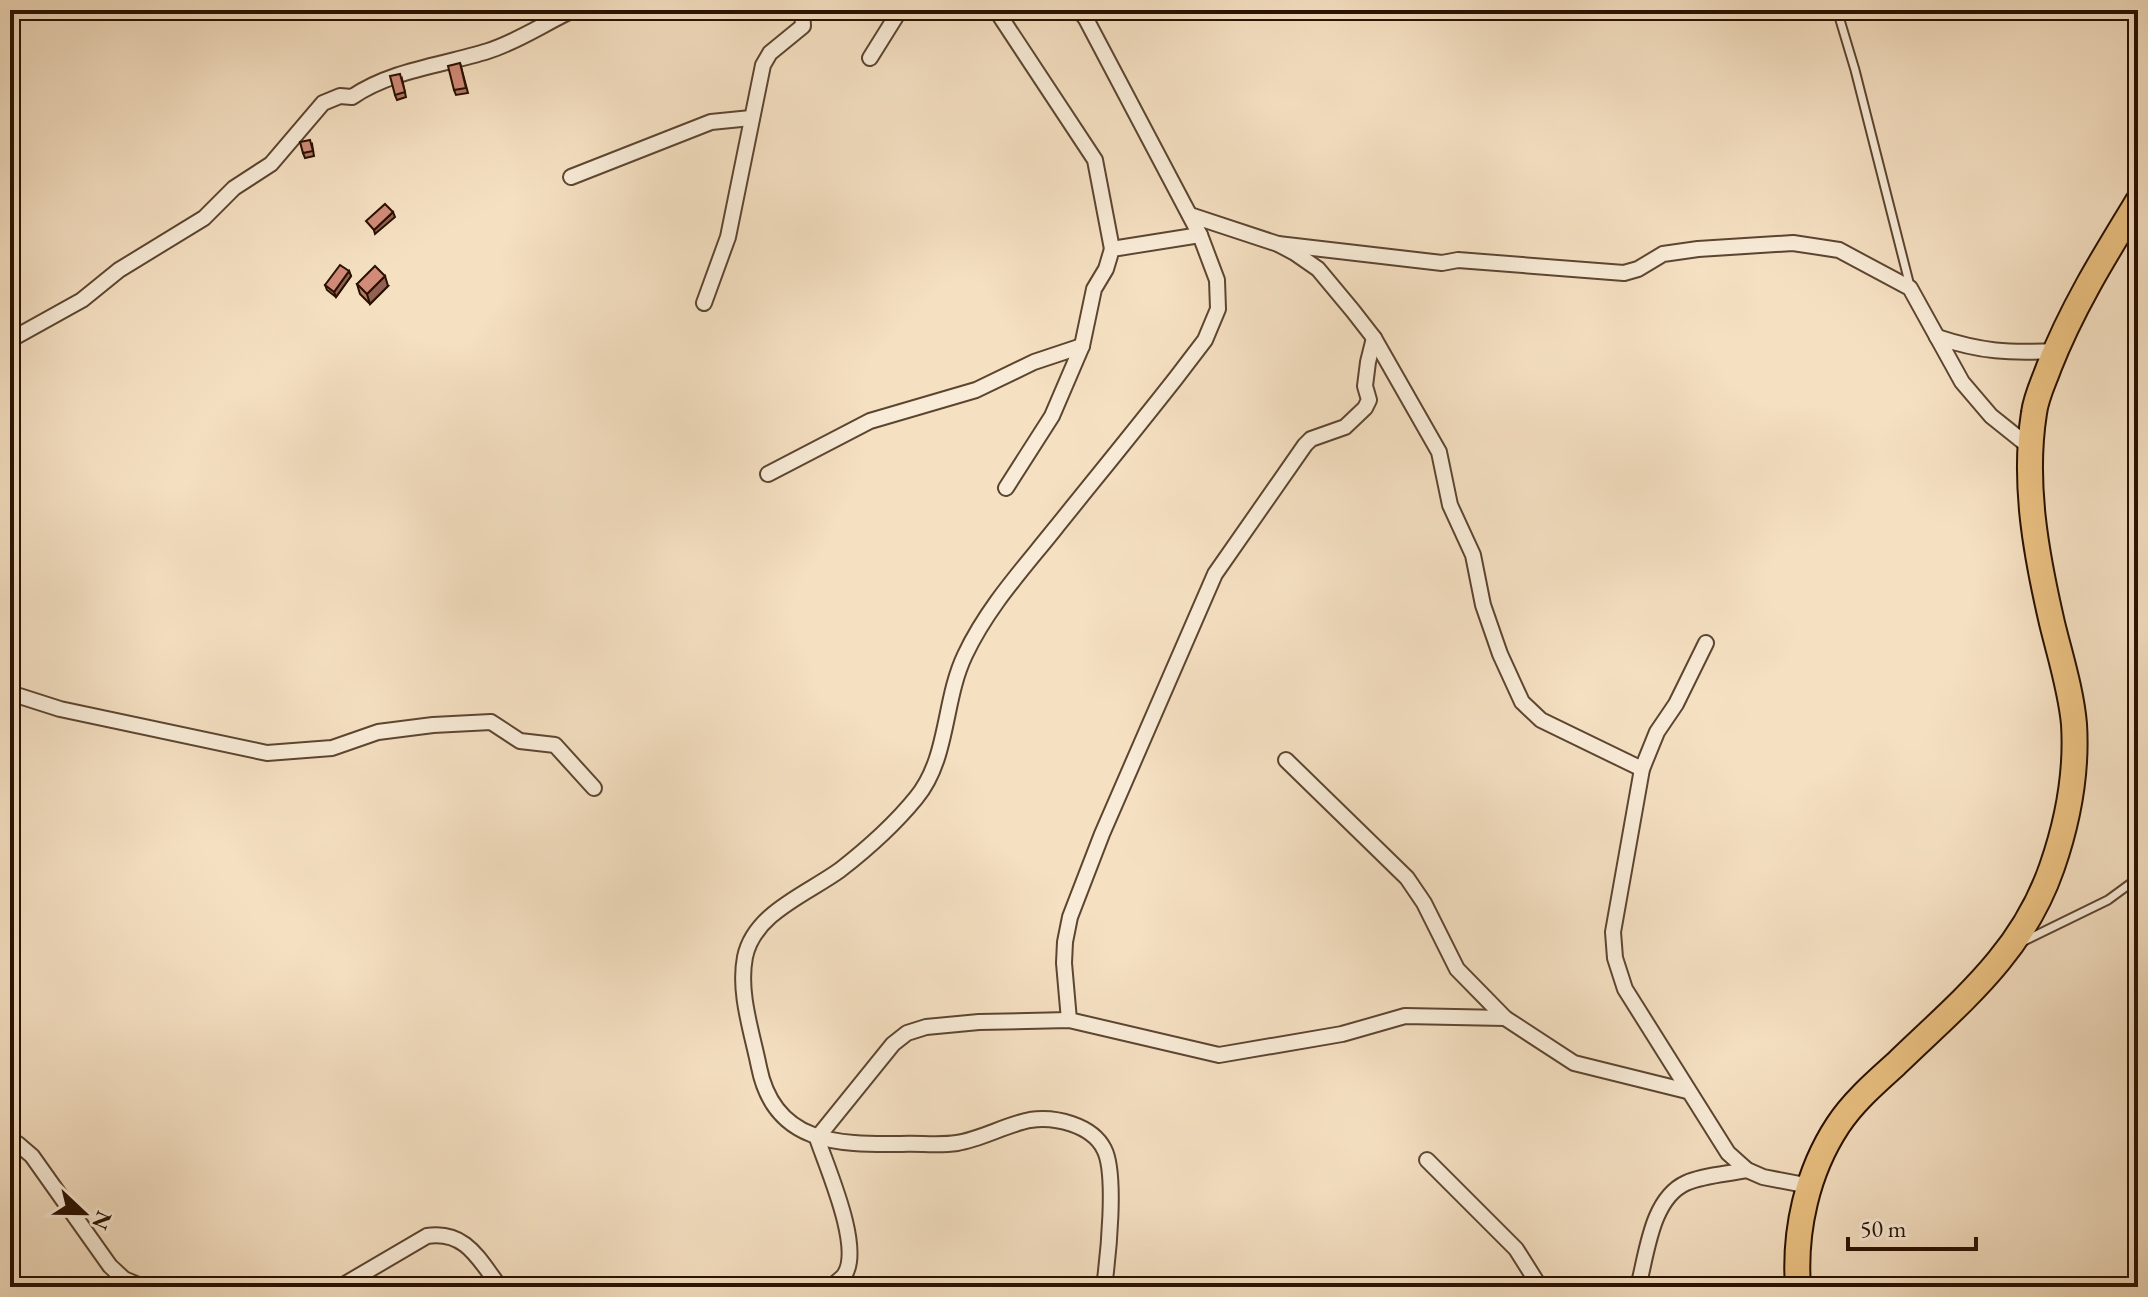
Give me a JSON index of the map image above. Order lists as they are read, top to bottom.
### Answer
{
  "scale_bar": "50 m",
  "north": "right"
}
